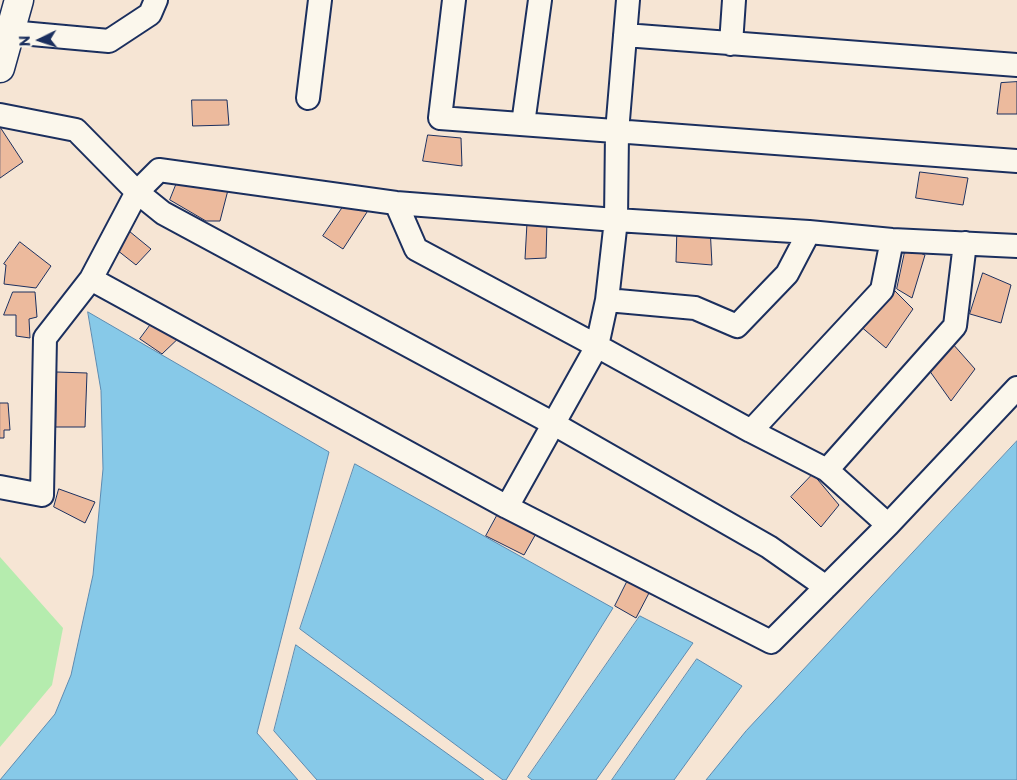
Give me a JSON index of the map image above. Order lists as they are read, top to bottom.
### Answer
{
  "north": "left"
}
